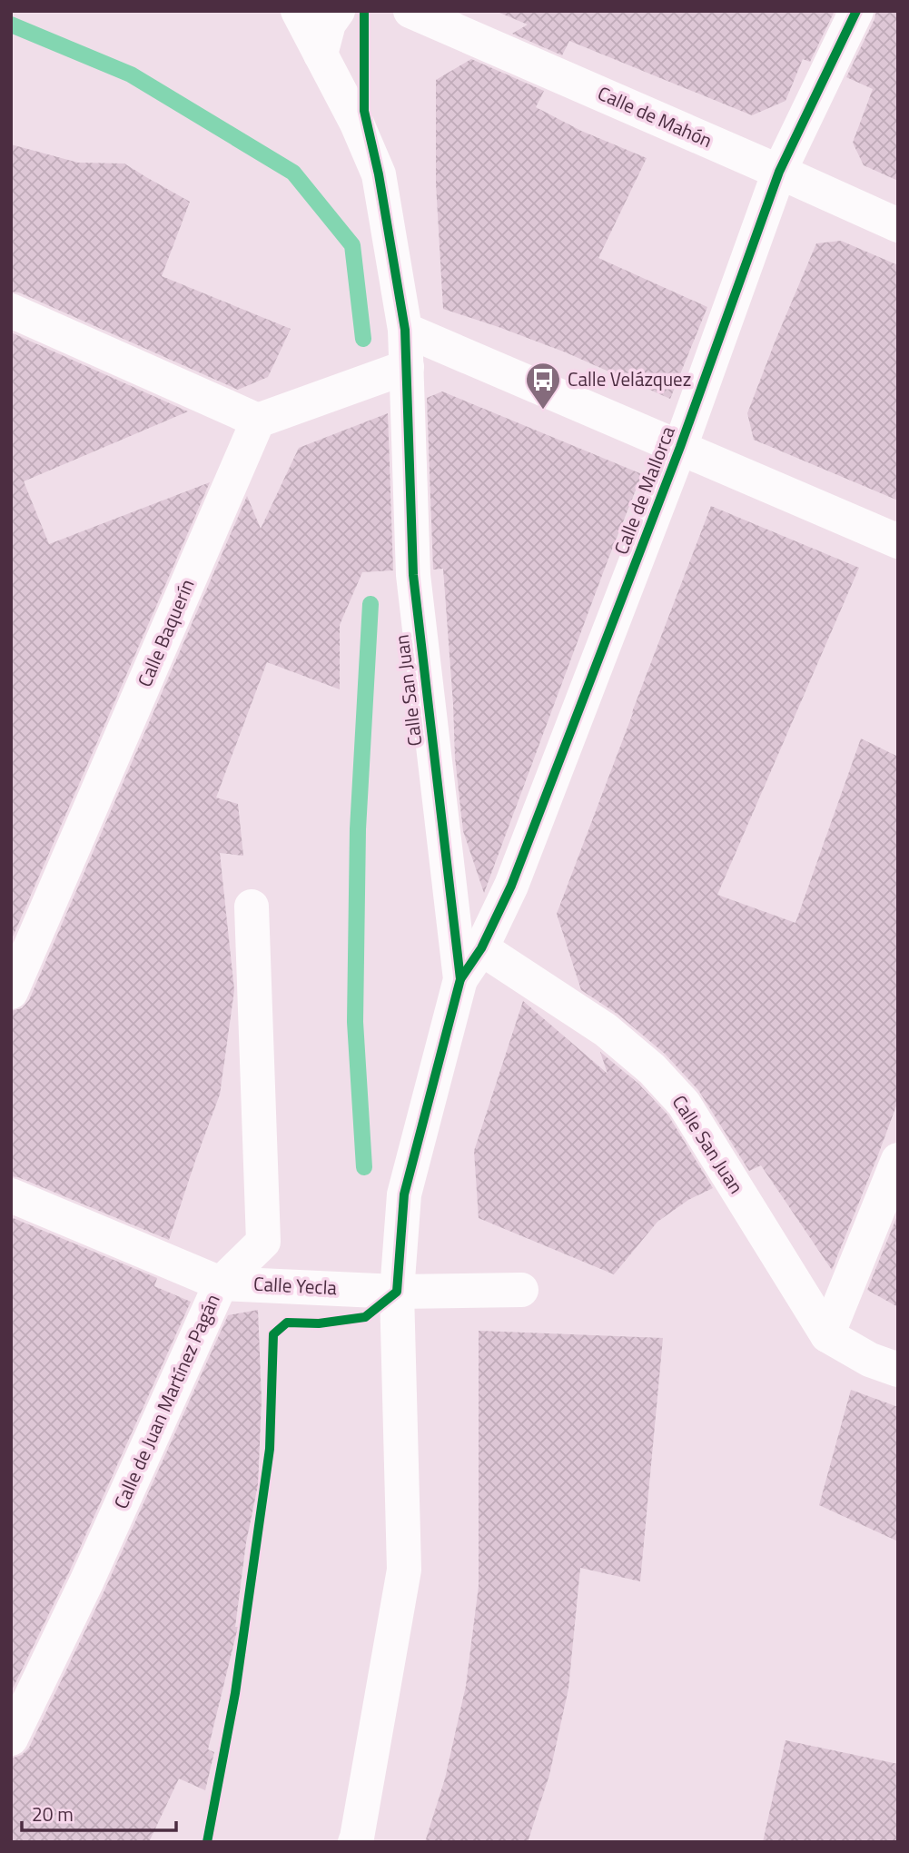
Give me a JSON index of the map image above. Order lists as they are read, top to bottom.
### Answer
{
  "streets": {
    "street": [
      "Calle de Mahón",
      "Calle de Mallorca",
      "Calle Baquerín",
      "Calle San Juan",
      "Calle Yecla",
      "Calle de Juan Martínez Pagán"
    ]
  },
  "crossings": [
    ["Calle de Mahón", "Calle de Mallorca"],
    ["Calle de Mallorca", "Calle San Juan"],
    ["Calle San Juan", "Calle Yecla"],
    ["Calle Yecla", "Calle de Juan Martínez Pagán"]
  ],
  "places": {
    "bus stop": ["Calle Velázquez"]
  },
  "scale_bar": "20 m"
}
